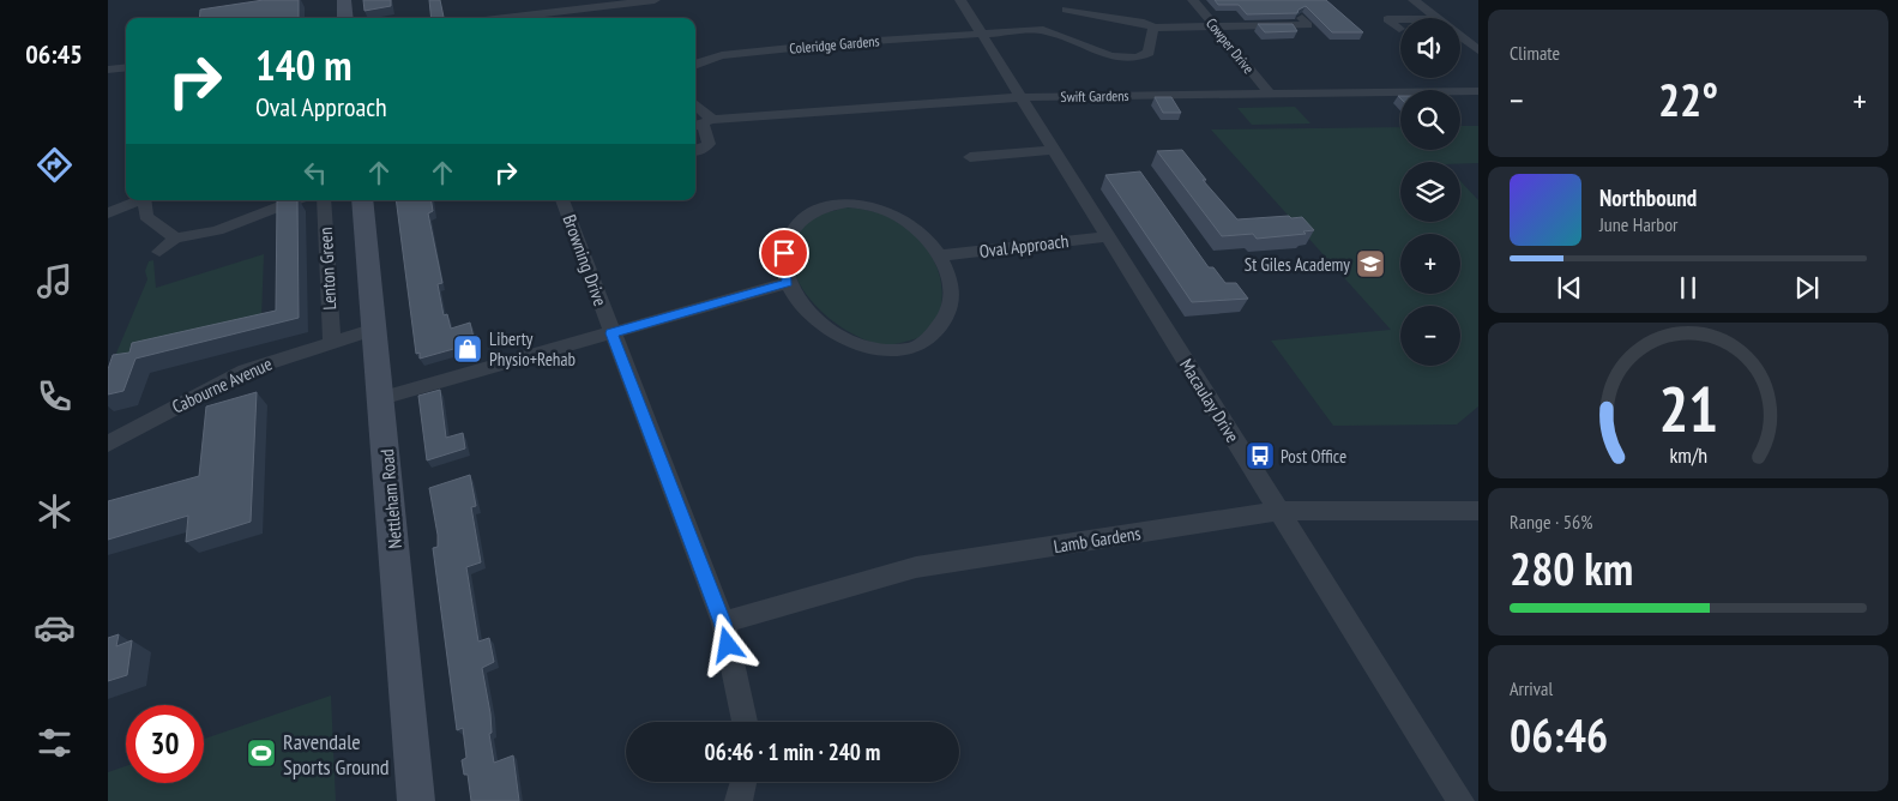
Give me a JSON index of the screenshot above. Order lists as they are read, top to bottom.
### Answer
{
  "streets": {
    "main road": ["Nettleham Road"],
    "street": [
      "Coleridge Gardens",
      "Cowper Drive",
      "Swift Gardens",
      "Oval Approach",
      "Browning Drive",
      "Lenton Green",
      "Cabourne Avenue",
      "Macaulay Drive",
      "Lamb Gardens"
    ]
  },
  "crossings": [
    ["Coleridge Gardens", "Macaulay Drive"],
    ["Cowper Drive", "Swift Gardens"],
    ["Swift Gardens", "Macaulay Drive"],
    ["Oval Approach", "Macaulay Drive"],
    ["Browning Drive", "Lamb Gardens"],
    ["Lenton Green", "Cabourne Avenue"],
    ["Cabourne Avenue", "Nettleham Road"],
    ["Macaulay Drive", "Lamb Gardens"]
  ],
  "places": {
    "school or university": ["St Giles Academy"],
    "shop": ["Liberty Physio+Rehab"],
    "bus stop": ["Post Office"],
    "sports": ["Ravendale Sports Ground"]
  },
  "page": {
    "tabs": "06:45",
    "tile": [
      "Climate",
      ["Range · 56%", "280 km"],
      ["Arrival", "06:46"]
    ],
    "map_buttons": ["+", "−"],
    "turn": ["140 m", "Oval Approach"],
    "heat": ["−", "22°", "+"],
    "song": ["Northbound", "June Harbor"],
    "limit": "30",
    "trip": "06:46 · 1 min · 240 m",
    "gauge": ["21", "km/h"]
  }
}
